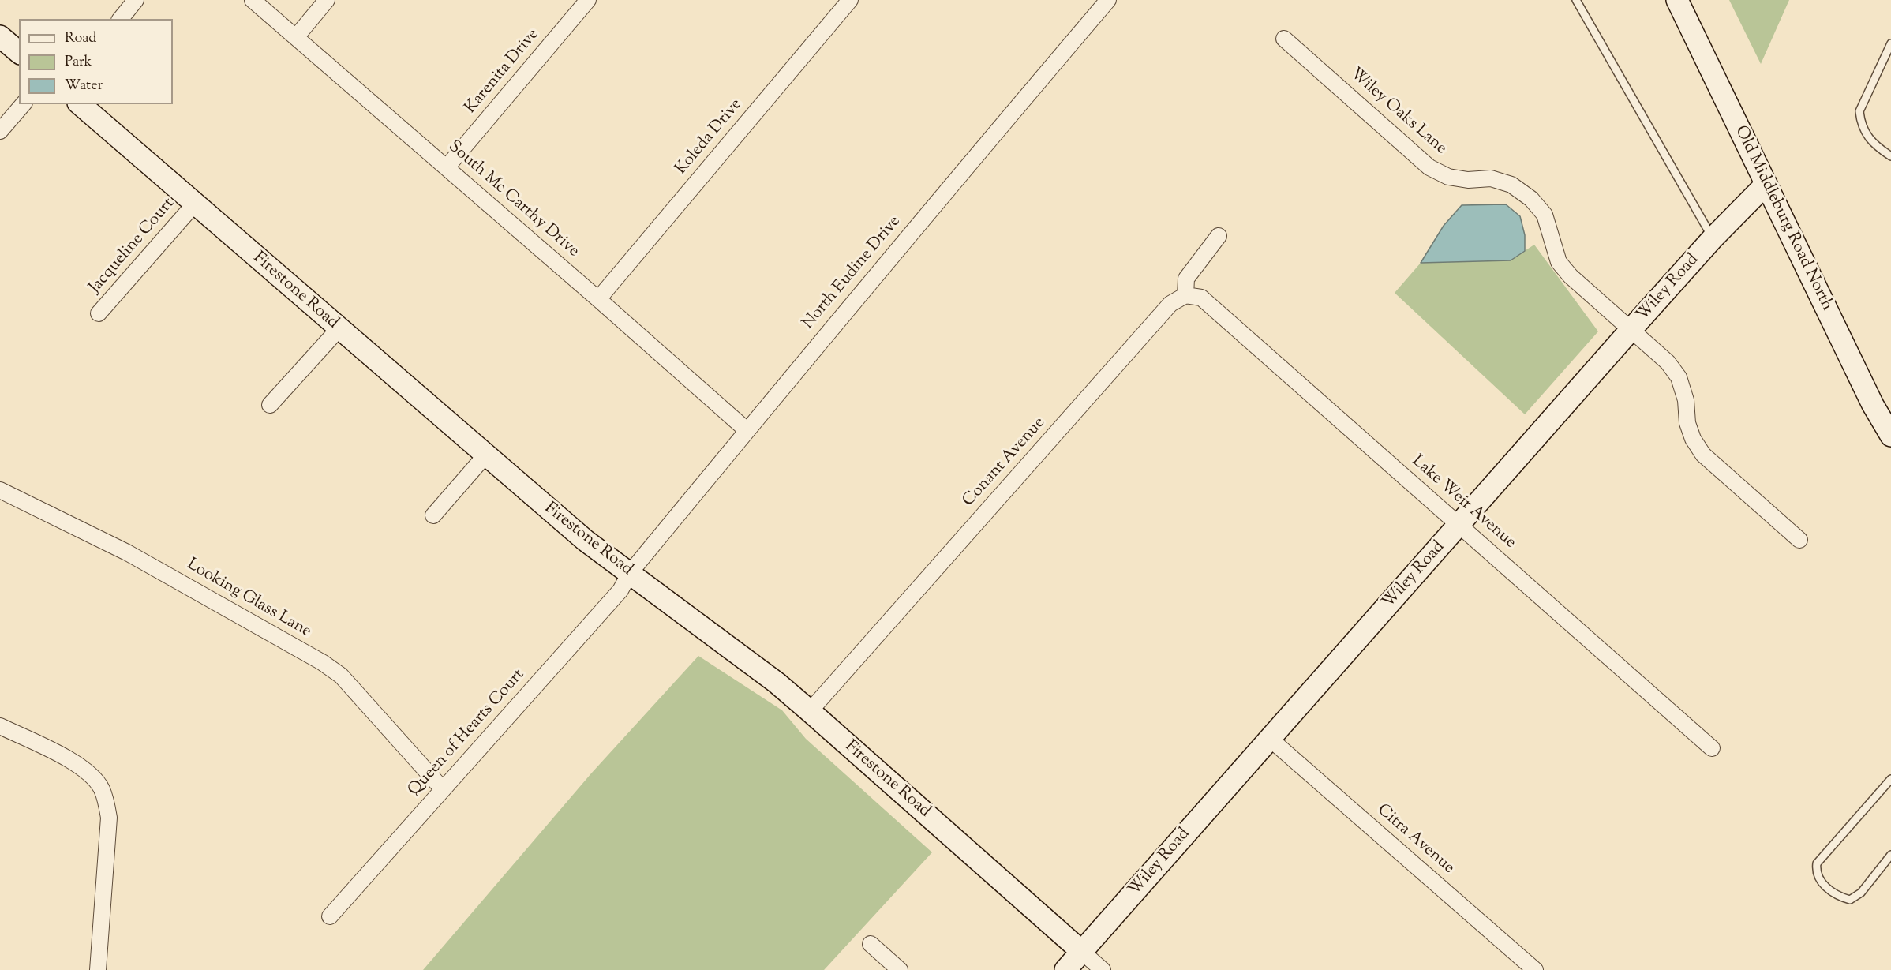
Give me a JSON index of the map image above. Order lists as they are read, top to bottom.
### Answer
{
  "streets": {
    "street": [
      "Karenita Drive",
      "Wiley Oaks Lane",
      "Koleda Drive",
      "South Mc Carthy Drive",
      "Old Middleburg Road North",
      "Jacqueline Court",
      "North Eudine Drive",
      "Wiley Road",
      "Firestone Road",
      "Conant Avenue",
      "Lake Weir Avenue",
      "Looking Glass Lane",
      "Queen of Hearts Court",
      "Citra Avenue"
    ]
  },
  "crossings": [
    ["Karenita Drive", "South Mc Carthy Drive"],
    ["Wiley Oaks Lane", "Wiley Road"],
    ["Koleda Drive", "South Mc Carthy Drive"],
    ["South Mc Carthy Drive", "North Eudine Drive"],
    ["Old Middleburg Road North", "Wiley Road"],
    ["Jacqueline Court", "Firestone Road"],
    ["North Eudine Drive", "Firestone Road"],
    ["North Eudine Drive", "Queen of Hearts Court"],
    ["Wiley Road", "Firestone Road"],
    ["Wiley Road", "Lake Weir Avenue"],
    ["Wiley Road", "Citra Avenue"],
    ["Firestone Road", "Conant Avenue"],
    ["Firestone Road", "Queen of Hearts Court"],
    ["Conant Avenue", "Lake Weir Avenue"],
    ["Looking Glass Lane", "Queen of Hearts Court"]
  ],
  "legend": ["Road", "Park", "Water"]
}
